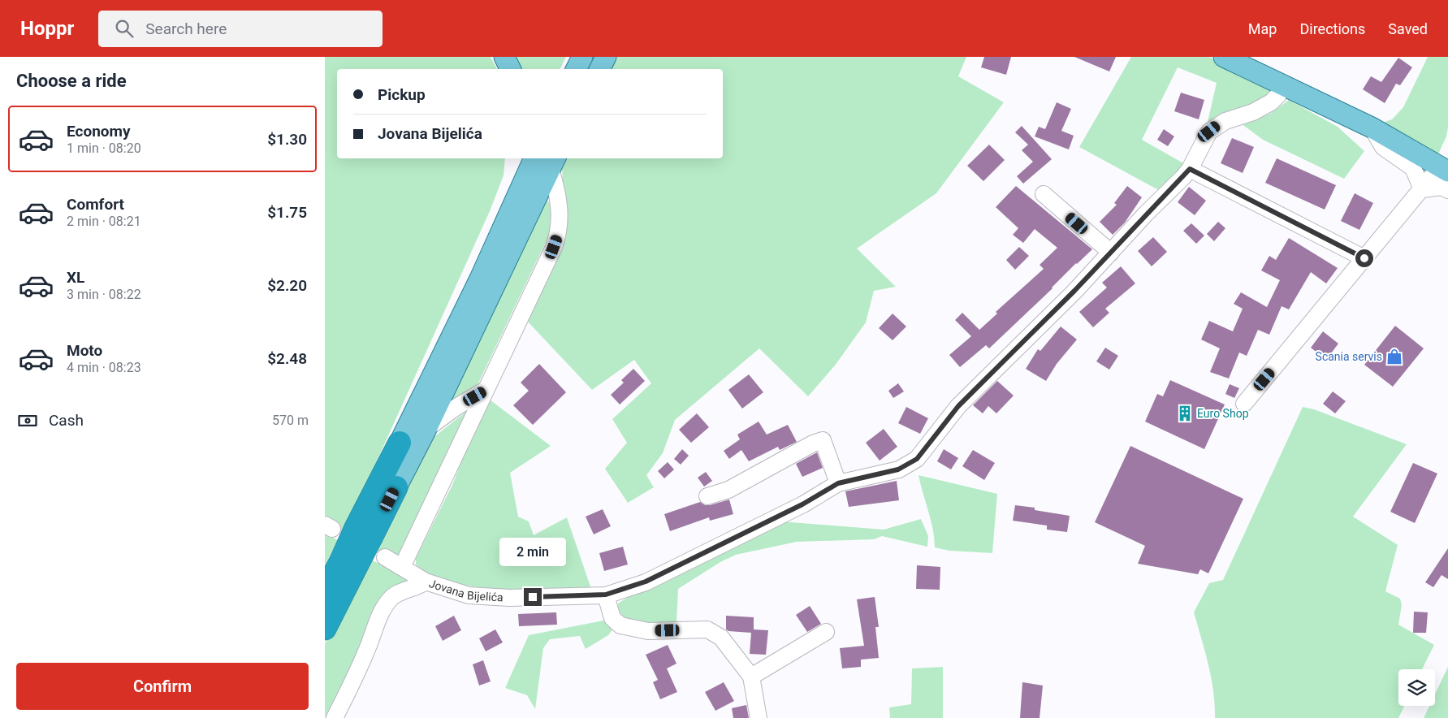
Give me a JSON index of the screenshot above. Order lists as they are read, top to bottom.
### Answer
{
  "streets": {
    "street": ["Jovana Bijelića"]
  },
  "places": {
    "shop": ["Scania servis"],
    "building": ["Euro Shop"]
  },
  "page": {
    "header": "Hoppr",
    "search": "Search here",
    "nav": ["Map", "Directions", "Saved"],
    "heading": "Choose a ride",
    "banner": ["Pickup", "Jovana Bijelića"],
    "list": [
      {
        "name": "Economy",
        "note": "1 min · 08:20",
        "value": "$1.30"
      },
      {
        "name": "Comfort",
        "note": "2 min · 08:21",
        "value": "$1.75"
      },
      {
        "name": "XL",
        "note": "3 min · 08:22",
        "value": "$2.20"
      },
      {
        "name": "Moto",
        "note": "4 min · 08:23",
        "value": "$2.48"
      }
    ],
    "pay": ["Cash", "570 m"],
    "bubble": "2 min",
    "buttons": "Confirm"
  }
}
